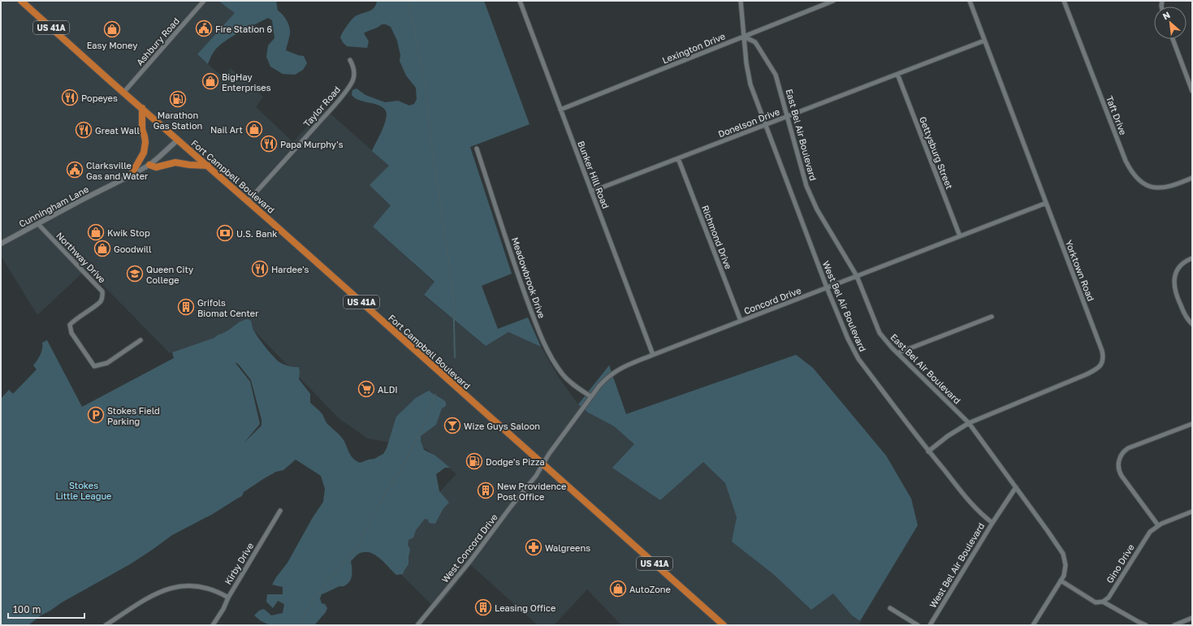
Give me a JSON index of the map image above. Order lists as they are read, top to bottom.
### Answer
{
  "streets": {
    "highway": ["US 41A", "Fort Campbell Boulevard"],
    "street": [
      "Ashbury Road",
      "Lexington Drive",
      "Taylor Road",
      "Taft Drive",
      "Donelson Drive",
      "East Bel Air Boulevard",
      "Gettysburg Street",
      "Bunker Hill Road",
      "Cunningham Lane",
      "Richmond Drive",
      "Northway Drive",
      "Yorktown Road",
      "Meadowbrook Drive",
      "Concord Drive",
      "West Bel Air Boulevard",
      "West Concord Drive",
      "Kirby Drive",
      "Gino Drive"
    ]
  },
  "crossings": [
    ["Ashbury Road", "Fort Campbell Boulevard"],
    ["Lexington Drive", "East Bel Air Boulevard"],
    ["Lexington Drive", "Bunker Hill Road"],
    ["Lexington Drive", "West Bel Air Boulevard"],
    ["Taylor Road", "Fort Campbell Boulevard"],
    ["Donelson Drive", "East Bel Air Boulevard"],
    ["Donelson Drive", "Gettysburg Street"],
    ["Donelson Drive", "Bunker Hill Road"],
    ["Donelson Drive", "Richmond Drive"],
    ["Donelson Drive", "Yorktown Road"],
    ["Donelson Drive", "West Bel Air Boulevard"],
    ["East Bel Air Boulevard", "Yorktown Road"],
    ["East Bel Air Boulevard", "Concord Drive"],
    ["East Bel Air Boulevard", "West Bel Air Boulevard"],
    ["Gettysburg Street", "Concord Drive"],
    ["Bunker Hill Road", "Concord Drive"],
    ["Fort Campbell Boulevard", "Cunningham Lane"],
    ["Fort Campbell Boulevard", "Concord Drive"],
    ["Fort Campbell Boulevard", "West Concord Drive"],
    ["Cunningham Lane", "Northway Drive"],
    ["Richmond Drive", "Concord Drive"],
    ["Yorktown Road", "Concord Drive"],
    ["Yorktown Road", "West Bel Air Boulevard"],
    ["Meadowbrook Drive", "Concord Drive"],
    ["Concord Drive", "West Bel Air Boulevard"],
    ["Concord Drive", "West Concord Drive"]
  ],
  "parks": ["Stokes Little League"],
  "places": {
    "public building": ["Fire Station 6", "Clarksville Gas and Water"],
    "shop": [
      "Easy Money",
      "BigHay Enterprises",
      "Nail Art",
      "Kwik Stop",
      "Goodwill",
      "AutoZone"
    ],
    "restaurant": [
      "Popeyes",
      "Great Wall",
      "Papa Murphy's",
      "Hardee's"
    ],
    "fuel station": ["Marathon Gas Station", "Dodge's Pizza"],
    "bank": ["U.S. Bank"],
    "school or university": ["Queen City College"],
    "building": ["Grifols Biomat Center", "New Providence Post Office", "Leasing Office"],
    "supermarket": ["ALDI"],
    "parking": ["Stokes Field Parking"],
    "bar": ["Wize Guys Saloon"],
    "pharmacy": ["Walgreens"]
  },
  "scale_bar": "100 m",
  "north": "top left"
}
